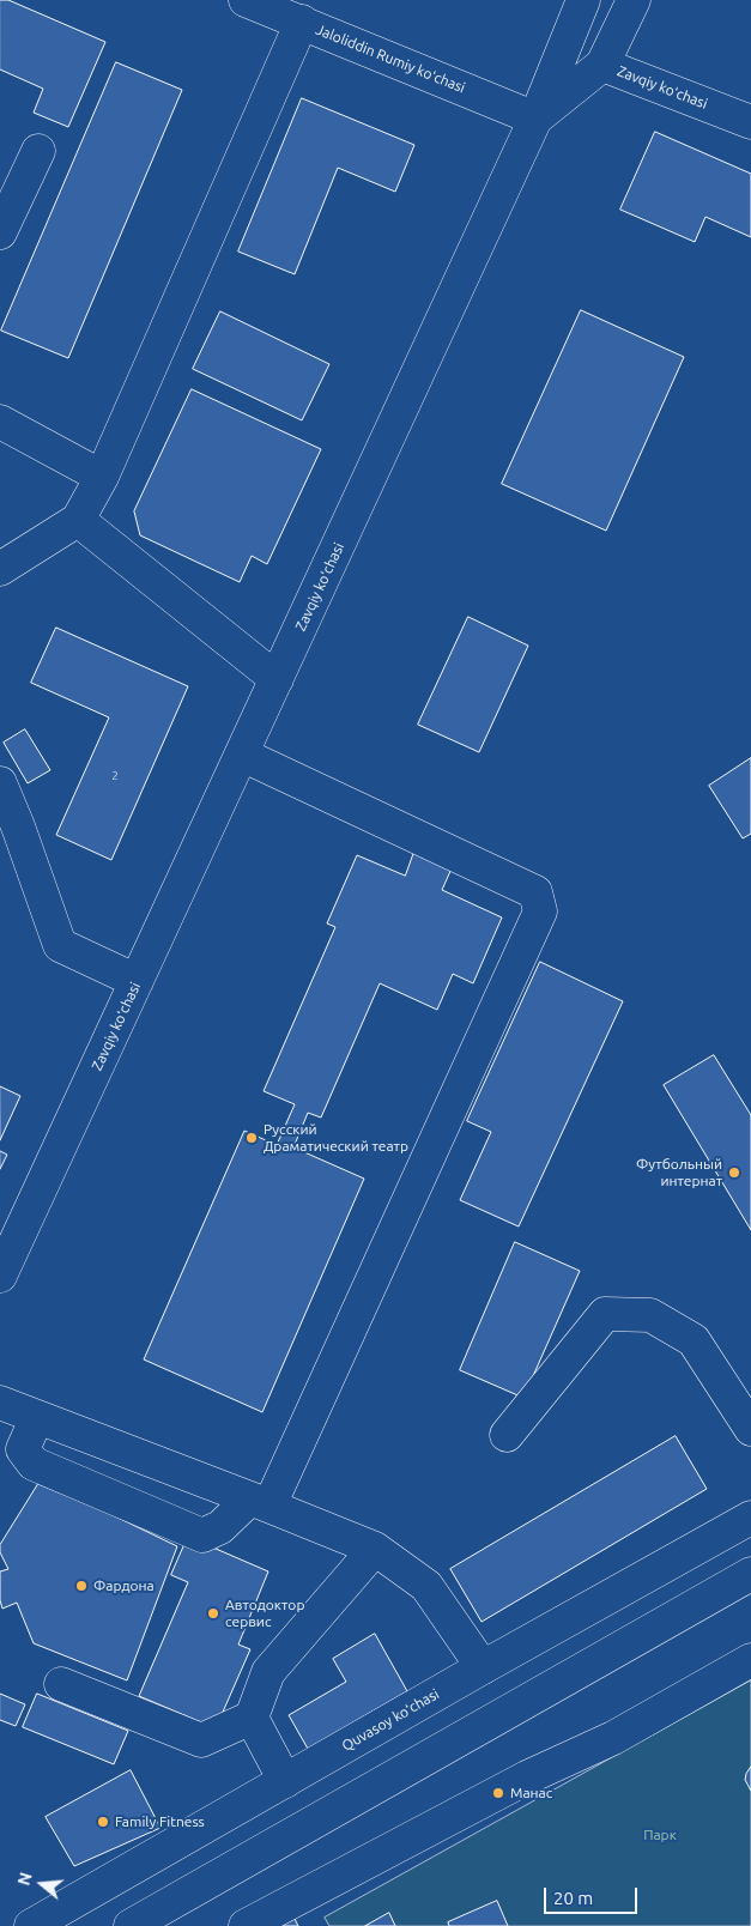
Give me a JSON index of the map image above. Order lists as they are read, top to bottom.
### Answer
{
  "streets": {
    "street": ["Jaloliddin Rumiy koʻchasi", "Zavqiy koʻchasi", "Quvasoy koʻchasi"]
  },
  "crossings": [
    ["Jaloliddin Rumiy koʻchasi", "Zavqiy koʻchasi"]
  ],
  "parks": ["Парк"],
  "places": [
    "Русский Драматический театр",
    "Футбольный интернат",
    "Фардона",
    "Автодоктор сервис",
    "Манас",
    "Family Fitness"
  ],
  "house_numbers": ["2"],
  "scale_bar": "20 m",
  "north": "left"
}
